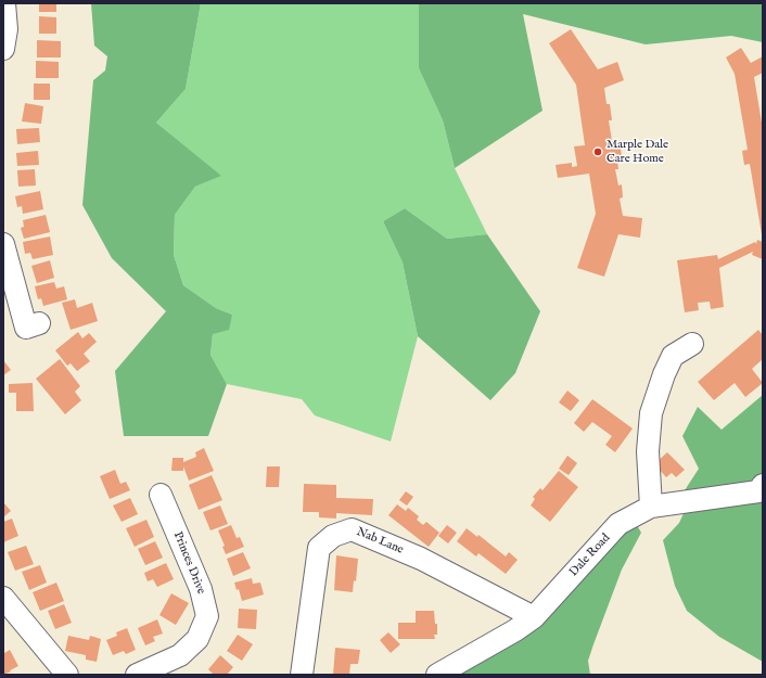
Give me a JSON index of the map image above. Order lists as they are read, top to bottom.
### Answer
{
  "streets": {
    "street": ["Nab Lane", "Dale Road", "Princes Drive"]
  },
  "crossings": [
    ["Nab Lane", "Dale Road"]
  ],
  "places": ["Marple Dale Care Home"]
}
